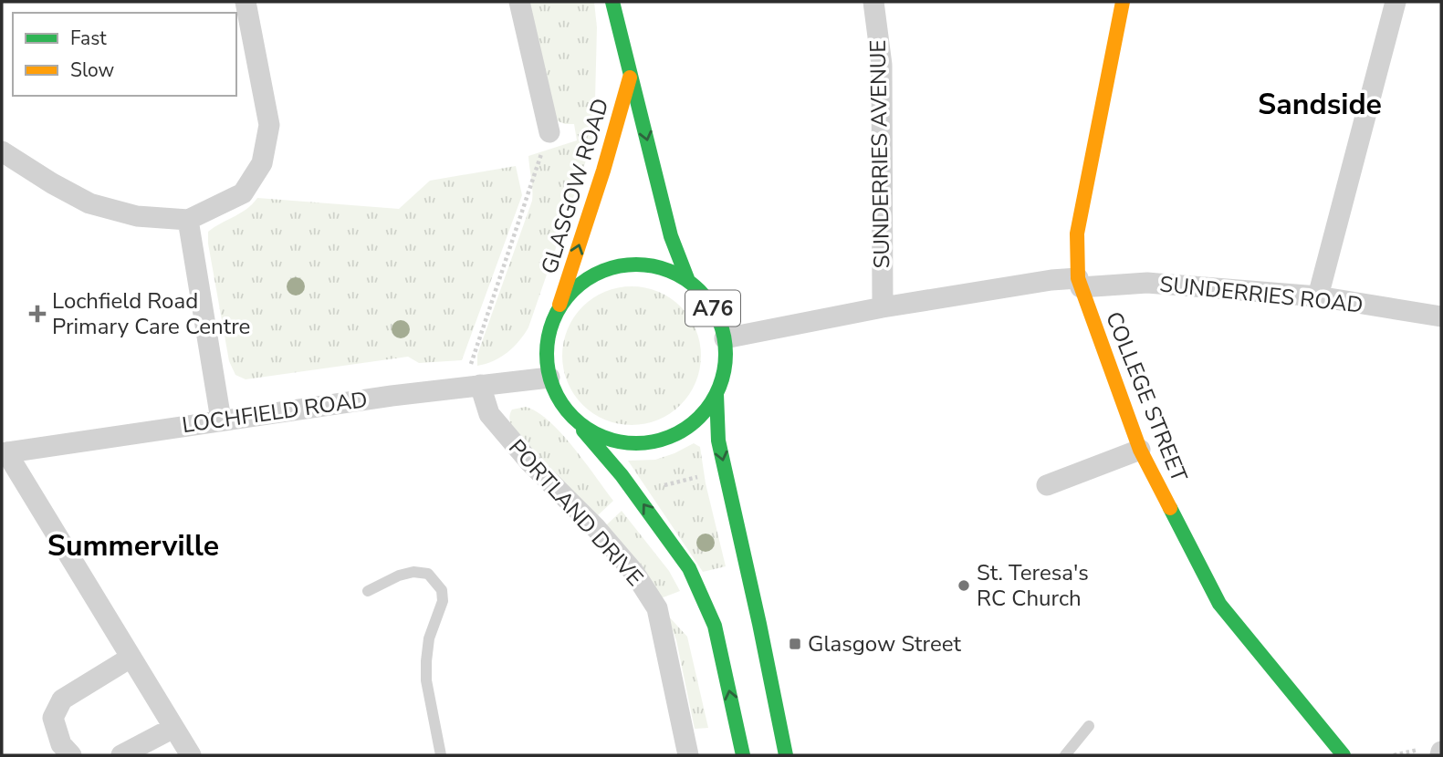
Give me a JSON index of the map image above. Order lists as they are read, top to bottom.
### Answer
{
  "streets": {
    "main road": ["GLASGOW ROAD", "A76", "COLLEGE STREET"],
    "street": [
      "SUNDERRIES AVENUE",
      "SUNDERRIES ROAD",
      "LOCHFIELD ROAD",
      "PORTLAND DRIVE"
    ]
  },
  "crossings": [
    ["SUNDERRIES AVENUE", "SUNDERRIES ROAD"],
    ["GLASGOW ROAD", "SUNDERRIES ROAD"],
    ["GLASGOW ROAD", "A76"],
    ["GLASGOW ROAD", "LOCHFIELD ROAD"],
    ["SUNDERRIES ROAD", "A76"],
    ["SUNDERRIES ROAD", "COLLEGE STREET"],
    ["SUNDERRIES ROAD", "LOCHFIELD ROAD"],
    ["A76", "LOCHFIELD ROAD"],
    ["LOCHFIELD ROAD", "PORTLAND DRIVE"]
  ],
  "districts": ["Sandside", "Summerville"],
  "places": {
    "health": ["Lochfield Road Primary Care Centre"],
    "other": ["St. Teresa's RC Church"],
    "transit": ["Glasgow Street"]
  },
  "legend": ["Fast", "Slow"]
}
